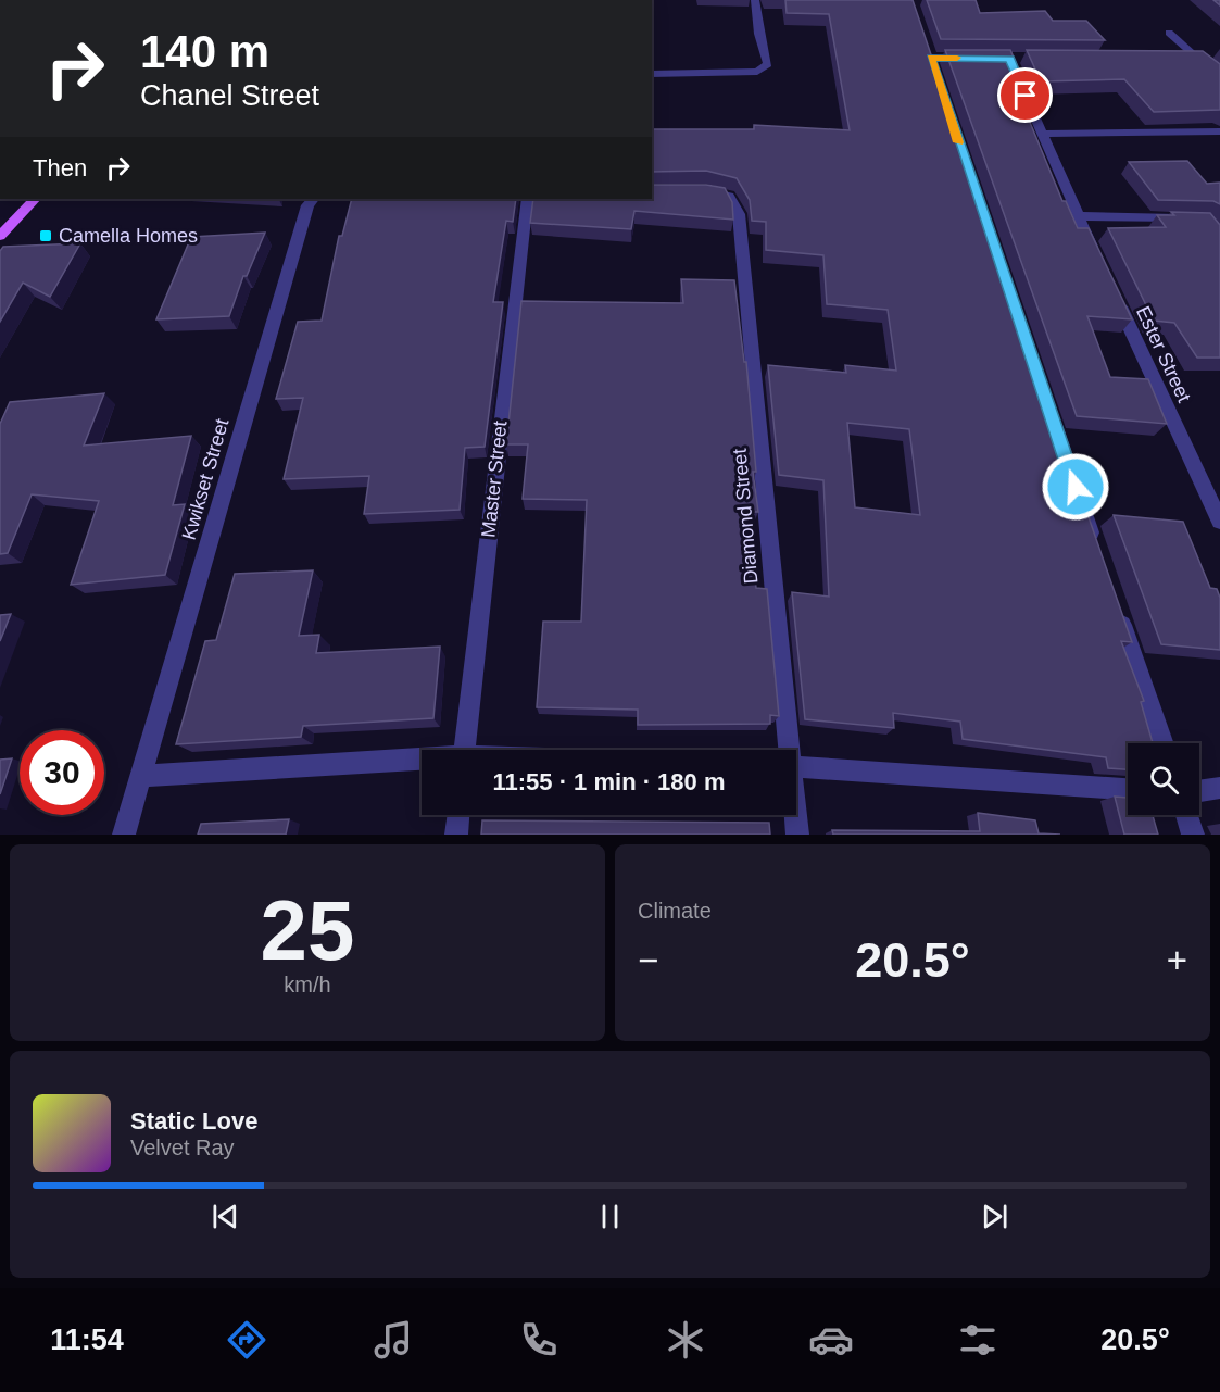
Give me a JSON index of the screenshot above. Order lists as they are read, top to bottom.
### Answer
{
  "streets": {
    "street": [
      "Ester Street",
      "Kwikset Street",
      "Master Street",
      "Diamond Street"
    ]
  },
  "places": {
    "transit": ["Camella Homes"]
  },
  "page": {
    "turn": ["140 m", "Chanel Street"],
    "then": "Then",
    "limit": "30",
    "trip": "11:55 · 1 min · 180 m",
    "tile": [
      ["25", "km/h"],
      "Climate"
    ],
    "heat": ["−", "20.5°", "+"],
    "song": ["Static Love", "Velvet Ray"],
    "tabs": ["11:54", "20.5°"]
  }
}
